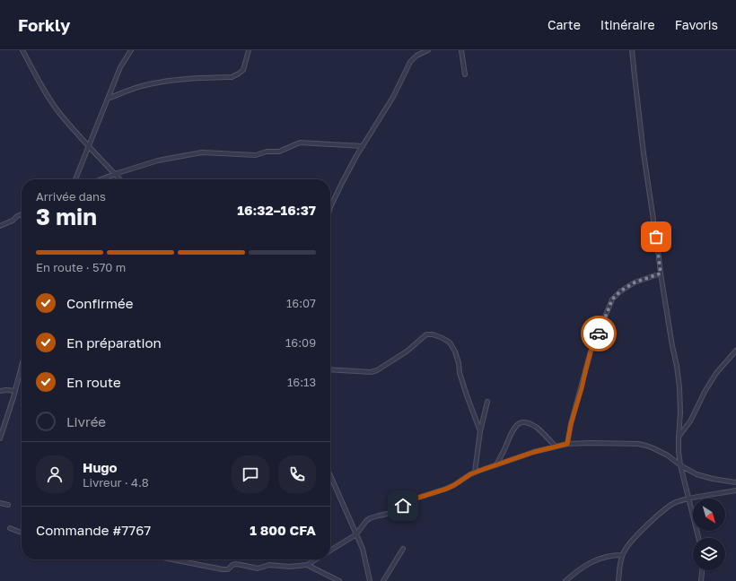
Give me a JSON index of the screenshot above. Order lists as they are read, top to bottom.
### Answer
{
  "north": "bottom right",
  "page": {
    "header": "Forkly",
    "nav": ["Carte", "Itinéraire", "Favoris"],
    "heading": ["3 min", "Arrivée dans", "16:32–16:37"],
    "panel": [
      "Hugo",
      "Livreur · 4.8",
      "Commande #7767",
      "1 800 CFA"
    ],
    "bar": "En route · 570 m",
    "list": [
      ["Confirmée", "16:07"],
      ["En préparation", "16:09"],
      ["En route", "16:13"],
      "Livrée"
    ]
  }
}
